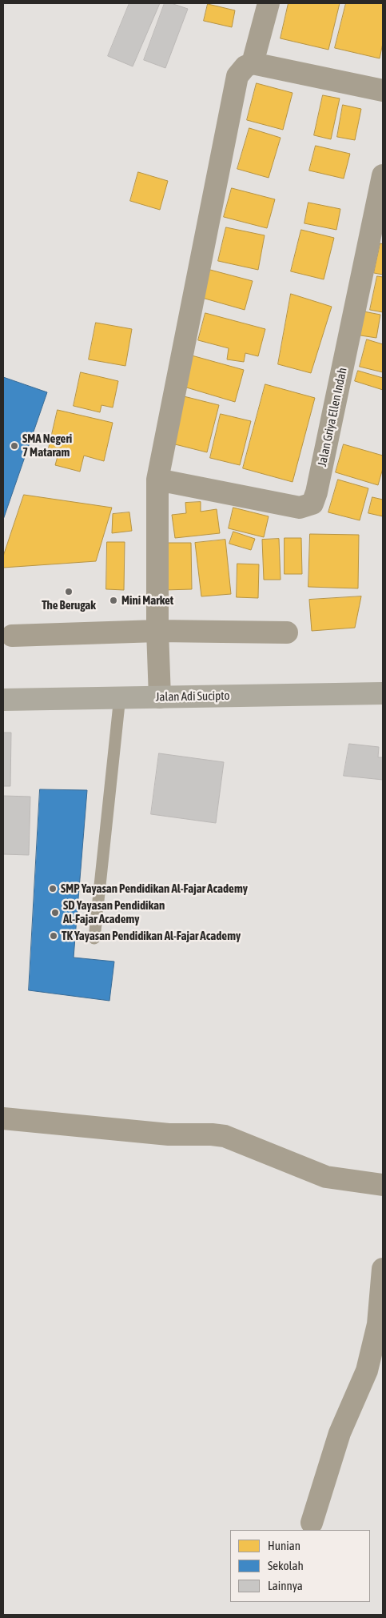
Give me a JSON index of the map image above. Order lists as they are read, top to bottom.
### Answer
{
  "streets": {
    "highway": ["Jalan Adi Sucipto"],
    "street": ["Jalan Griya Ellen Indah"]
  },
  "places": [
    "SMA Negeri 7 Mataram",
    "The Berugak",
    "Mini Market",
    "SMP Yayasan Pendidikan Al-Fajar Academy",
    "SD Yayasan Pendidikan Al-Fajar Academy",
    "TK Yayasan Pendidikan Al-Fajar Academy"
  ],
  "legend": ["Hunian", "Sekolah", "Lainnya"]
}
